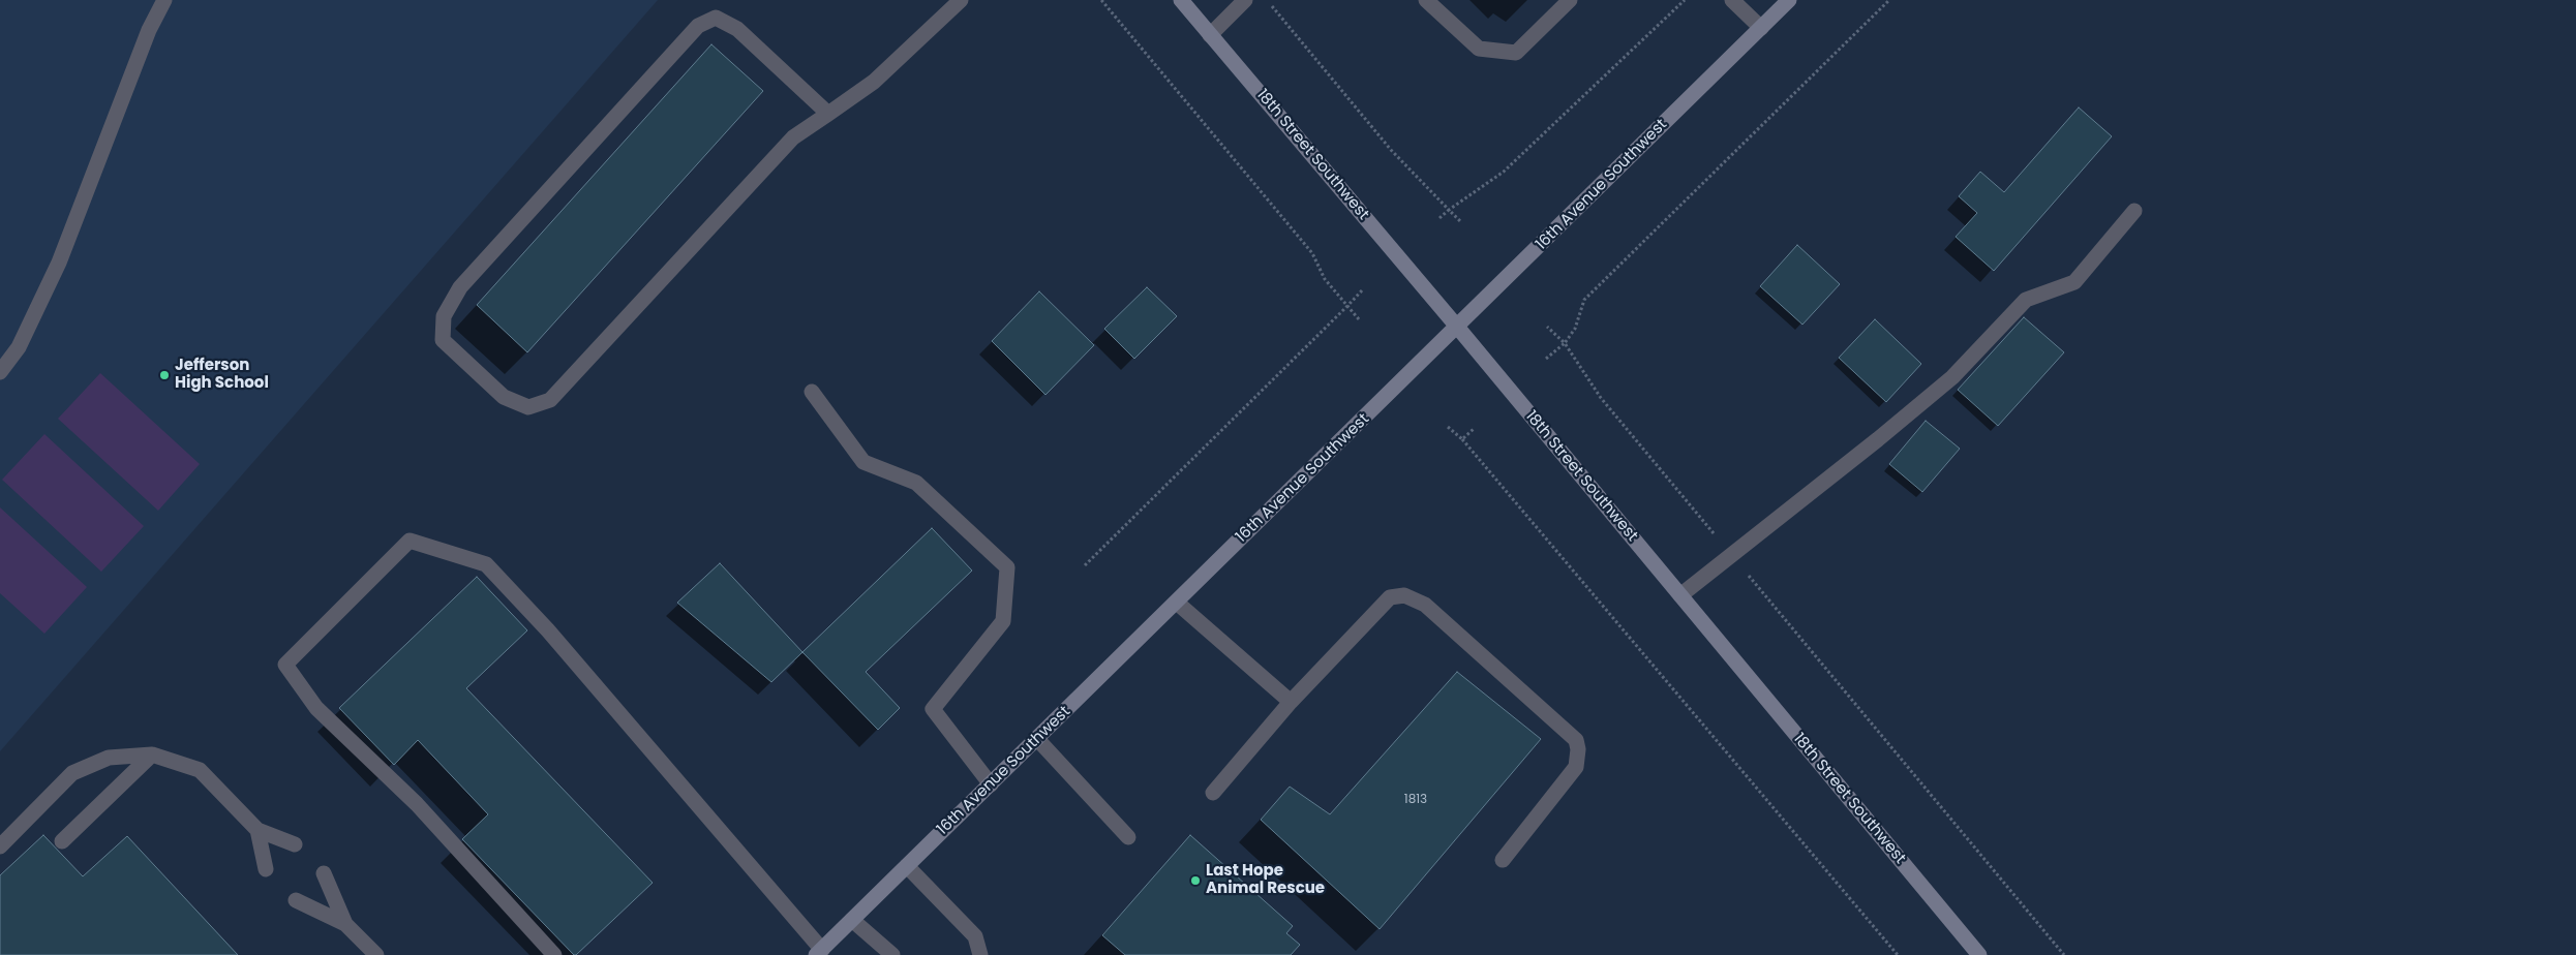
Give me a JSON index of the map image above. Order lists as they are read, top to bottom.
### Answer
{
  "streets": {
    "main road": ["18th Street Southwest", "16th Avenue Southwest"]
  },
  "crossings": [
    ["18th Street Southwest", "16th Avenue Southwest"]
  ],
  "places": ["Jefferson High School", "Last Hope Animal Rescue"],
  "house_numbers": ["1813"]
}
